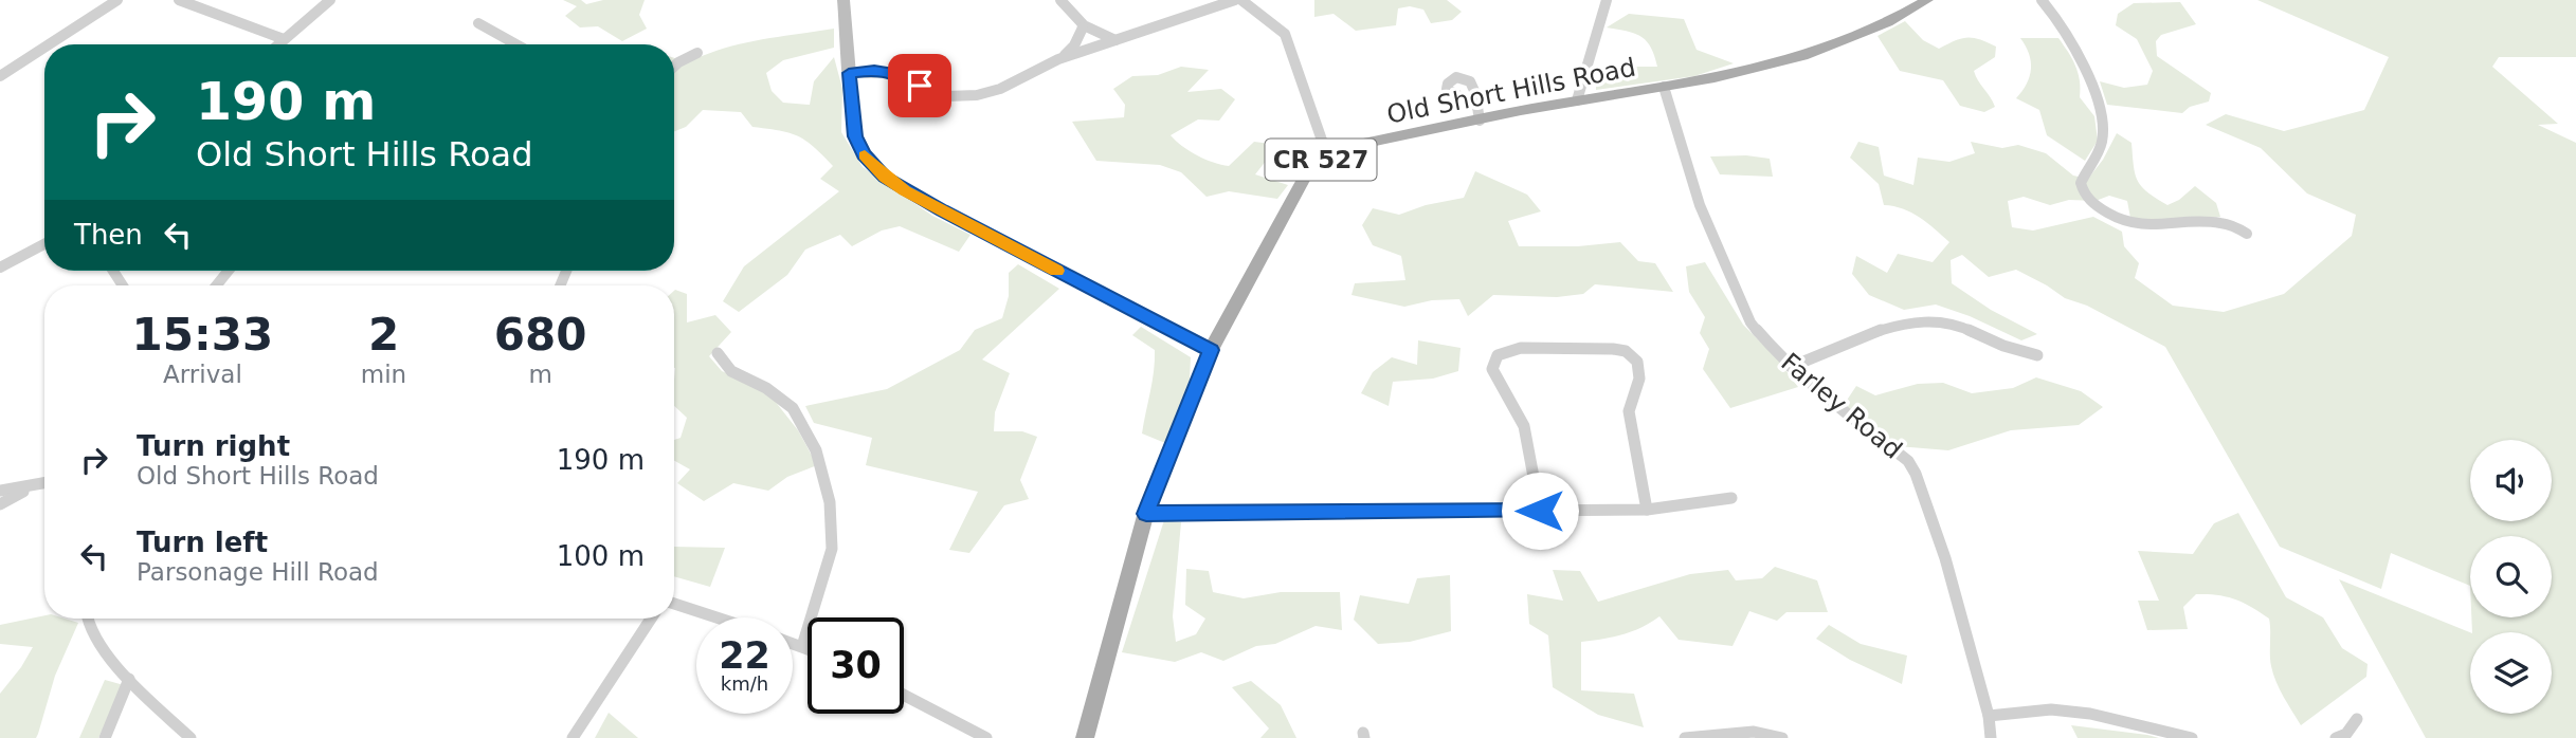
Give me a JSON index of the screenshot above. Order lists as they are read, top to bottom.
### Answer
{
  "streets": {
    "main road": ["Old Short Hills Road", "CR 527"],
    "street": ["Farley Road"]
  },
  "crossings": [
    ["Old Short Hills Road", "Farley Road"]
  ],
  "page": {
    "turn": ["190 m", "Old Short Hills Road"],
    "then": "Then",
    "eta": [
      "15:33",
      "Arrival",
      "2",
      "min",
      "680",
      "m"
    ],
    "list": [
      {
        "name": "Turn right",
        "note": "Old Short Hills Road",
        "value": "190 m"
      },
      {
        "name": "Turn left",
        "note": "Parsonage Hill Road",
        "value": "100 m"
      }
    ],
    "speed": "22 km/h",
    "limit": "30"
  }
}
